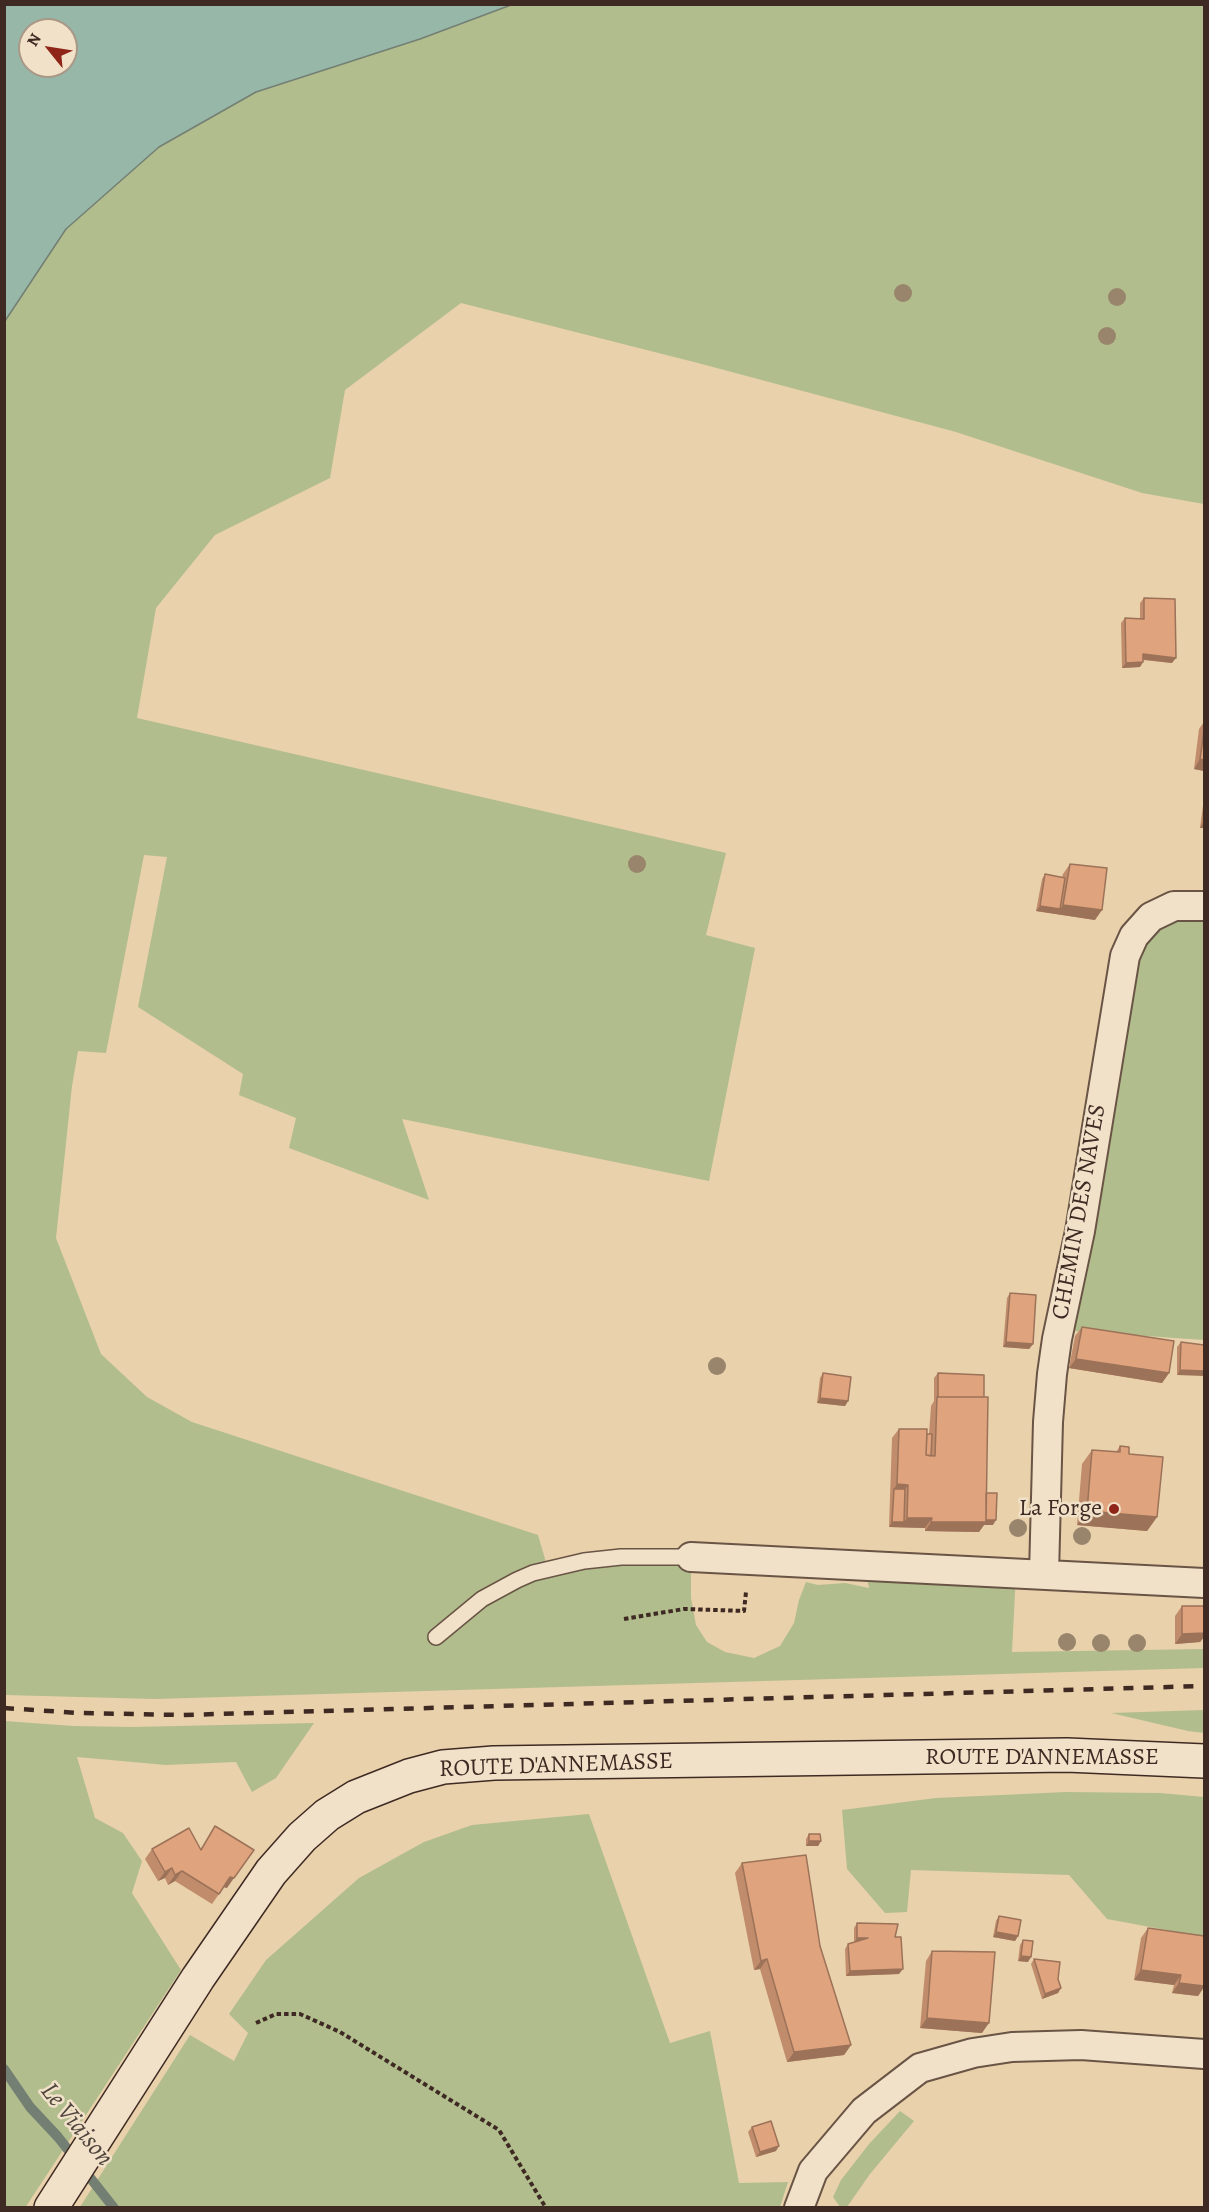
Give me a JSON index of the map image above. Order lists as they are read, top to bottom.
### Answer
{
  "streets": {
    "main road": ["ROUTE D'ANNEMASSE"],
    "street": ["CHEMIN DES NAVES"]
  },
  "water": ["Le Viaison"],
  "places": ["La Forge"],
  "north": "top left"
}
